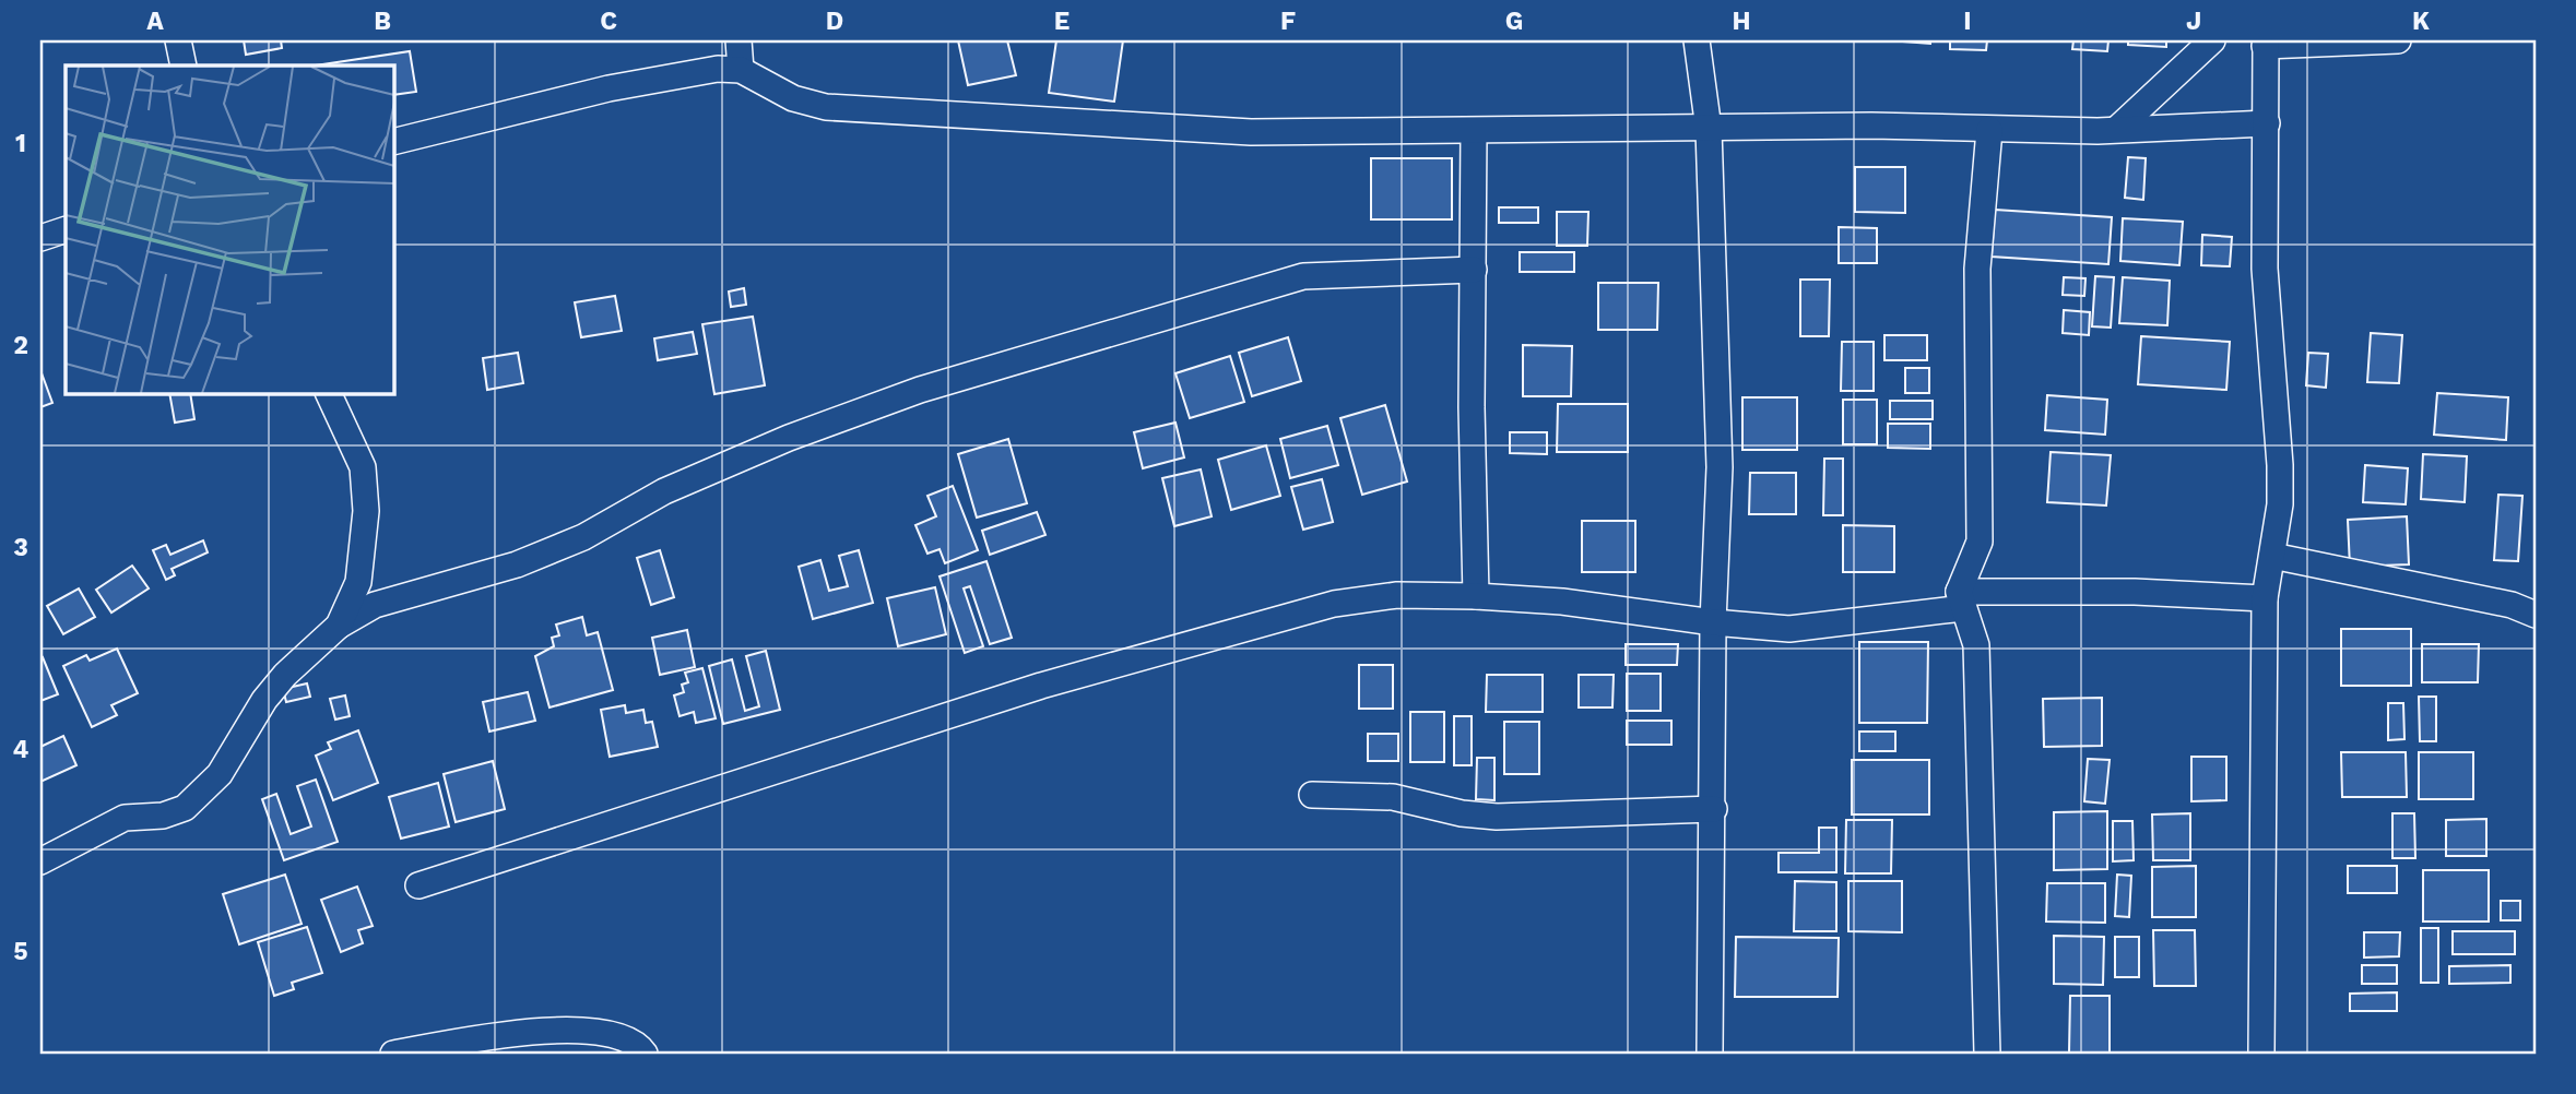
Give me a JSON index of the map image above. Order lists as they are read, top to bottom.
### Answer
{
  "grid": {
    "columns": [
      "A",
      "B",
      "C",
      "D",
      "E",
      "F",
      "G",
      "H",
      "I",
      "J",
      "K"
    ],
    "rows": [
      "1",
      "2",
      "3",
      "4",
      "5"
    ]
  }
}
